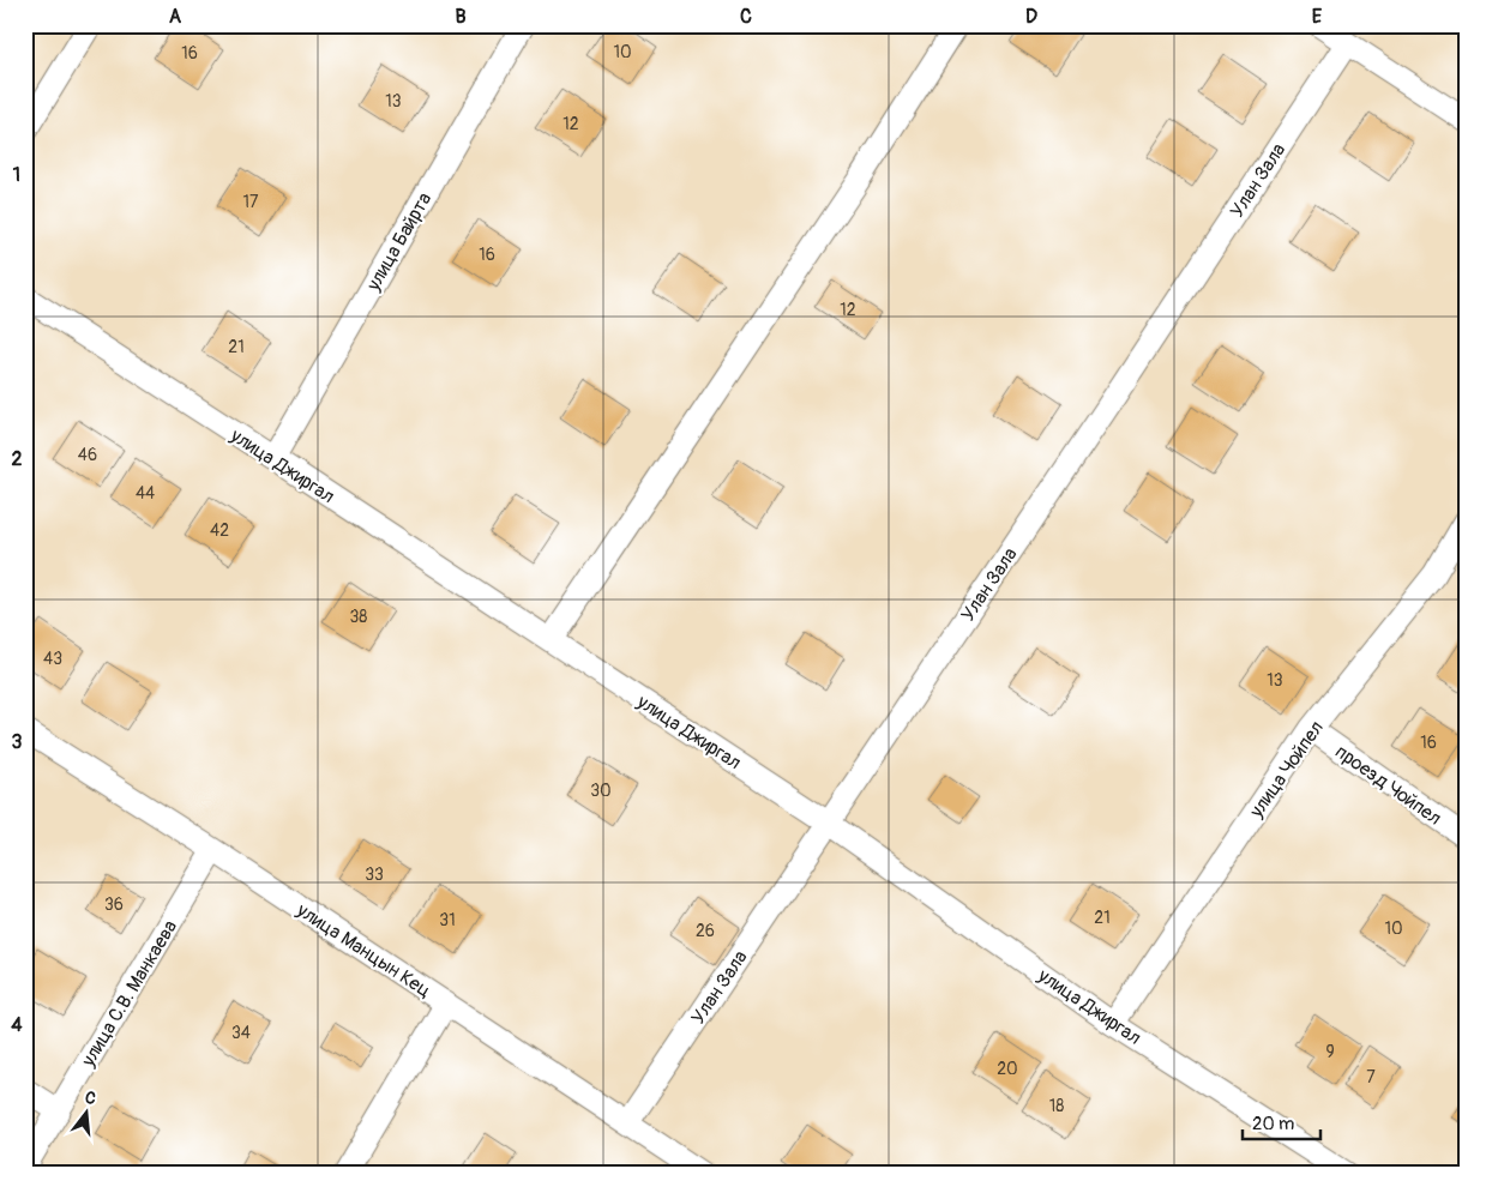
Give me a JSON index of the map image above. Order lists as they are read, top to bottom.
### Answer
{
  "streets": {
    "street": [
      "Улан Зала",
      "улица Байрта",
      "улица Джиргал",
      "улица Чойпел",
      "проезд Чойпел",
      "улица Манцын Кец",
      "улица С.В. Манкаева"
    ]
  },
  "crossings": [
    ["Улан Зала", "улица Джиргал"],
    ["Улан Зала", "улица Манцын Кец"],
    ["улица Байрта", "улица Джиргал"],
    ["улица Джиргал", "улица Чойпел"],
    ["улица Чойпел", "проезд Чойпел"],
    ["улица Манцын Кец", "улица С.В. Манкаева"]
  ],
  "house_numbers": [
    "10",
    "16",
    "13",
    "12",
    "17",
    "16",
    "12",
    "21",
    "46",
    "44",
    "42",
    "38",
    "43",
    "13",
    "16",
    "30",
    "33",
    "36",
    "21",
    "31",
    "10",
    "26",
    "34",
    "9",
    "20",
    "7",
    "18"
  ],
  "scale_bar": "20 m",
  "north": "top",
  "grid": {
    "columns": [
      "A",
      "B",
      "C",
      "D",
      "E"
    ],
    "rows": [
      "1",
      "2",
      "3",
      "4"
    ]
  }
}
